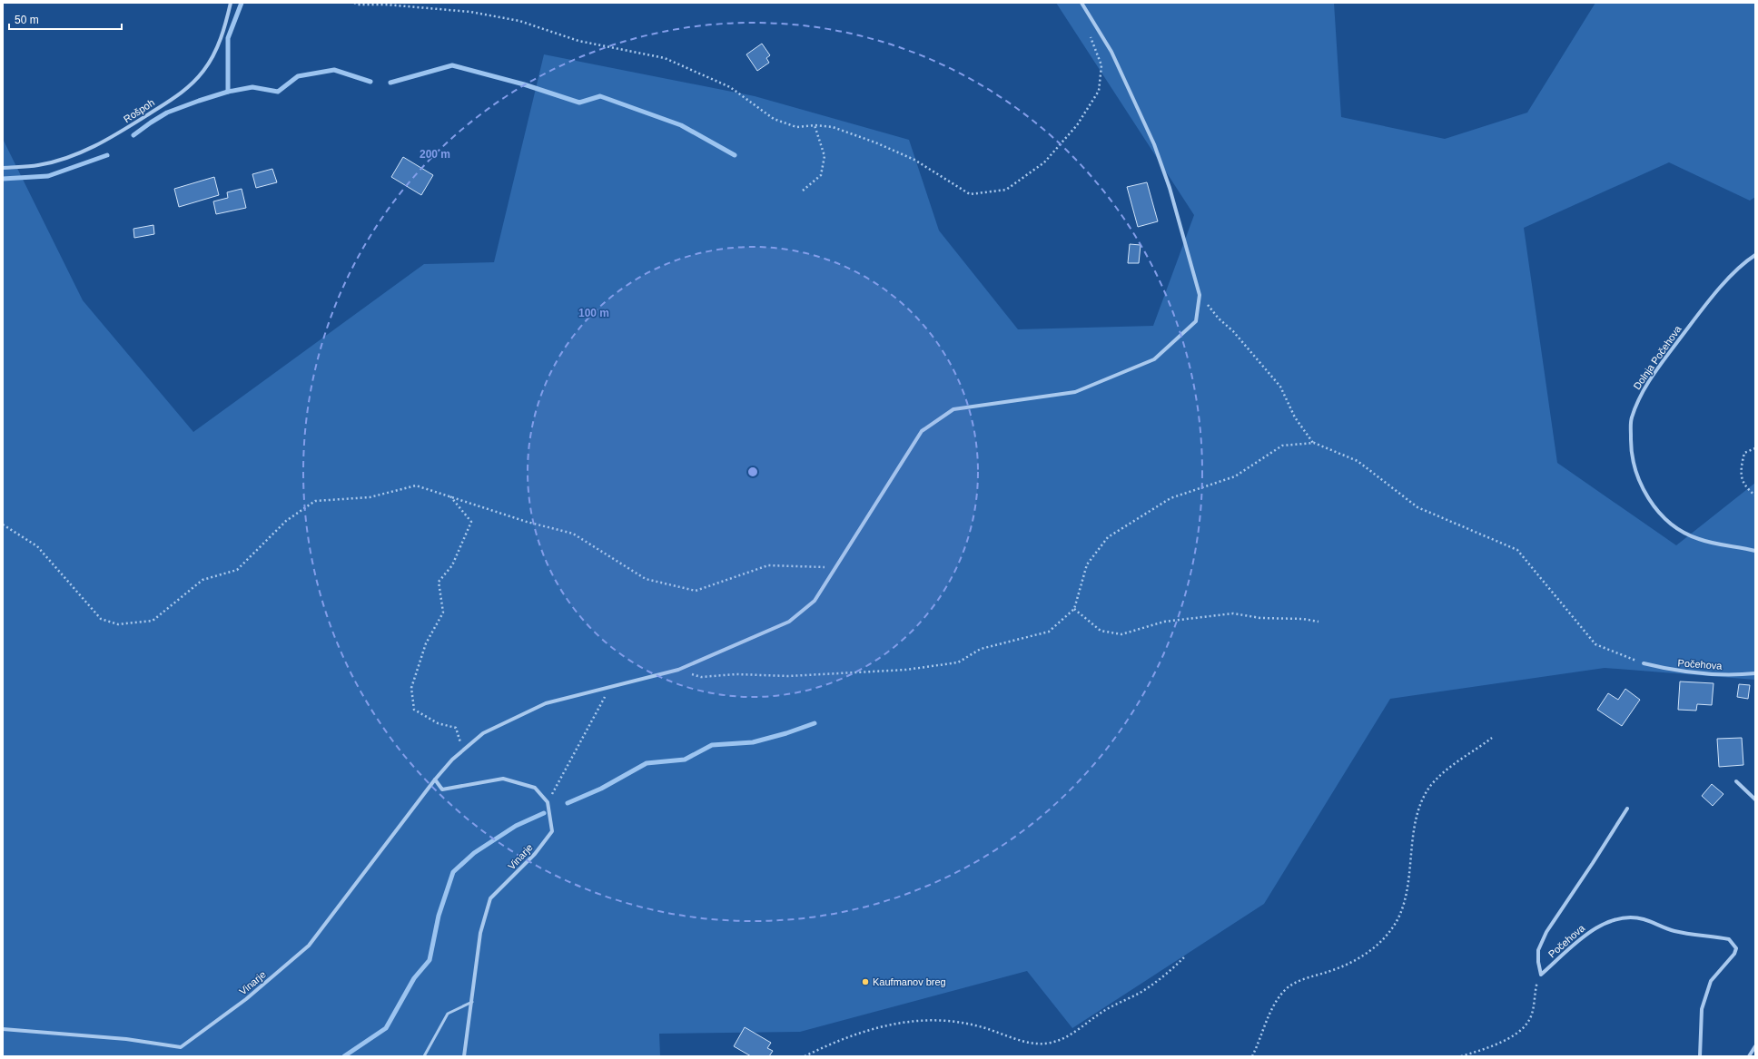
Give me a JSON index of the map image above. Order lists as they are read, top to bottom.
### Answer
{
  "streets": {
    "street": [
      "Rošpoh",
      "Dolnja Počehova",
      "Počehova",
      "Vinarje"
    ]
  },
  "places": ["Kaufmanov breg"],
  "scale_bar": "50 m",
  "rings": ["200 m", "100 m"]
}
